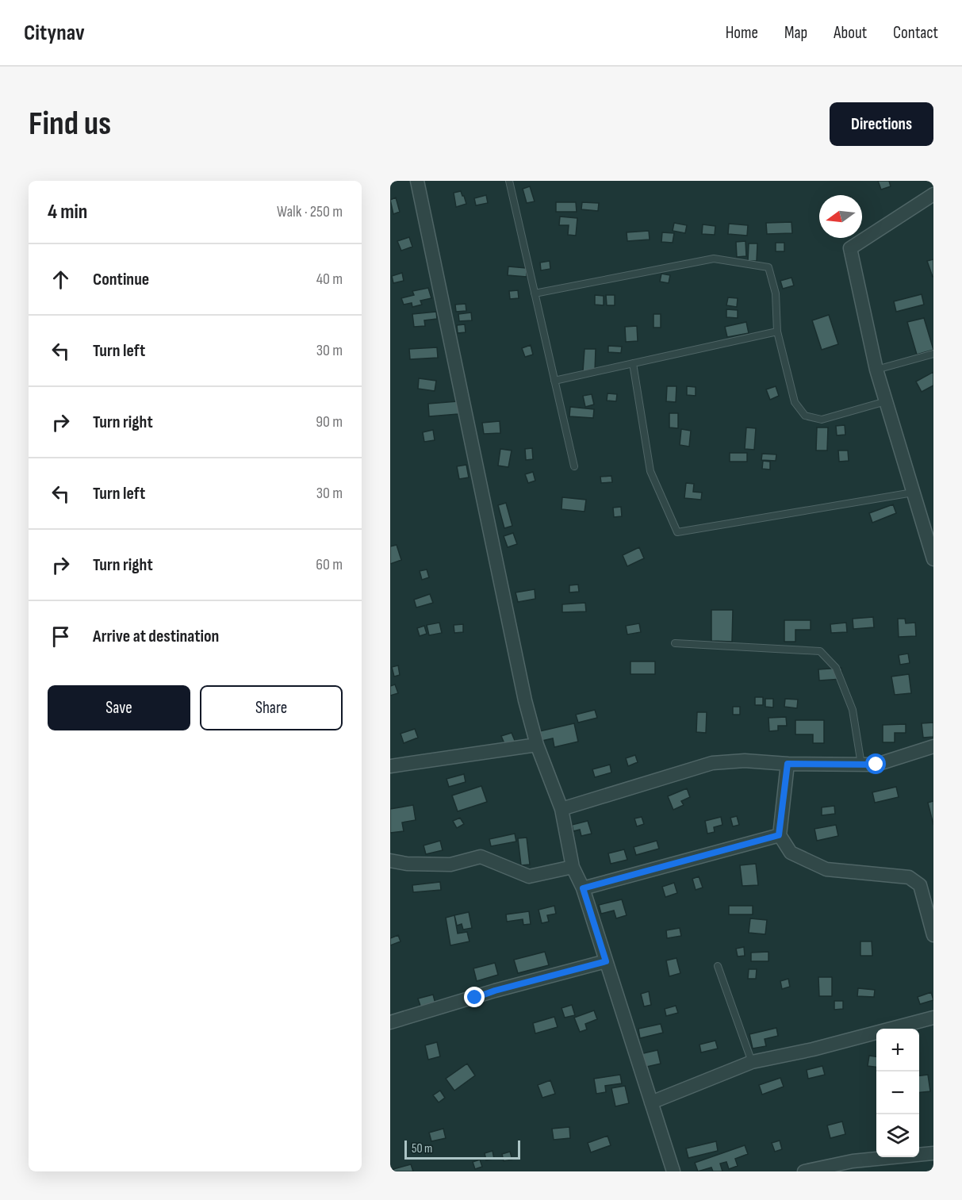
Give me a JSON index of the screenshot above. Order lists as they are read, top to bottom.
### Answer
{
  "scale_bar": "50 m",
  "north": "left",
  "page": {
    "header": "Citynav",
    "nav": [
      "Home",
      "Map",
      "About",
      "Contact"
    ],
    "buttons": [
      "Directions",
      ["Save", "Share"]
    ],
    "title": "Find us",
    "heading": ["4 min", "Walk · 250 m"],
    "list": [
      ["Continue", "40 m"],
      ["Turn left", "30 m"],
      ["Turn right", "90 m"],
      ["Turn left", "30 m"],
      ["Turn right", "60 m"],
      "Arrive at destination"
    ],
    "map_buttons": ["+", "−"],
    "scale": "50 m"
  }
}
